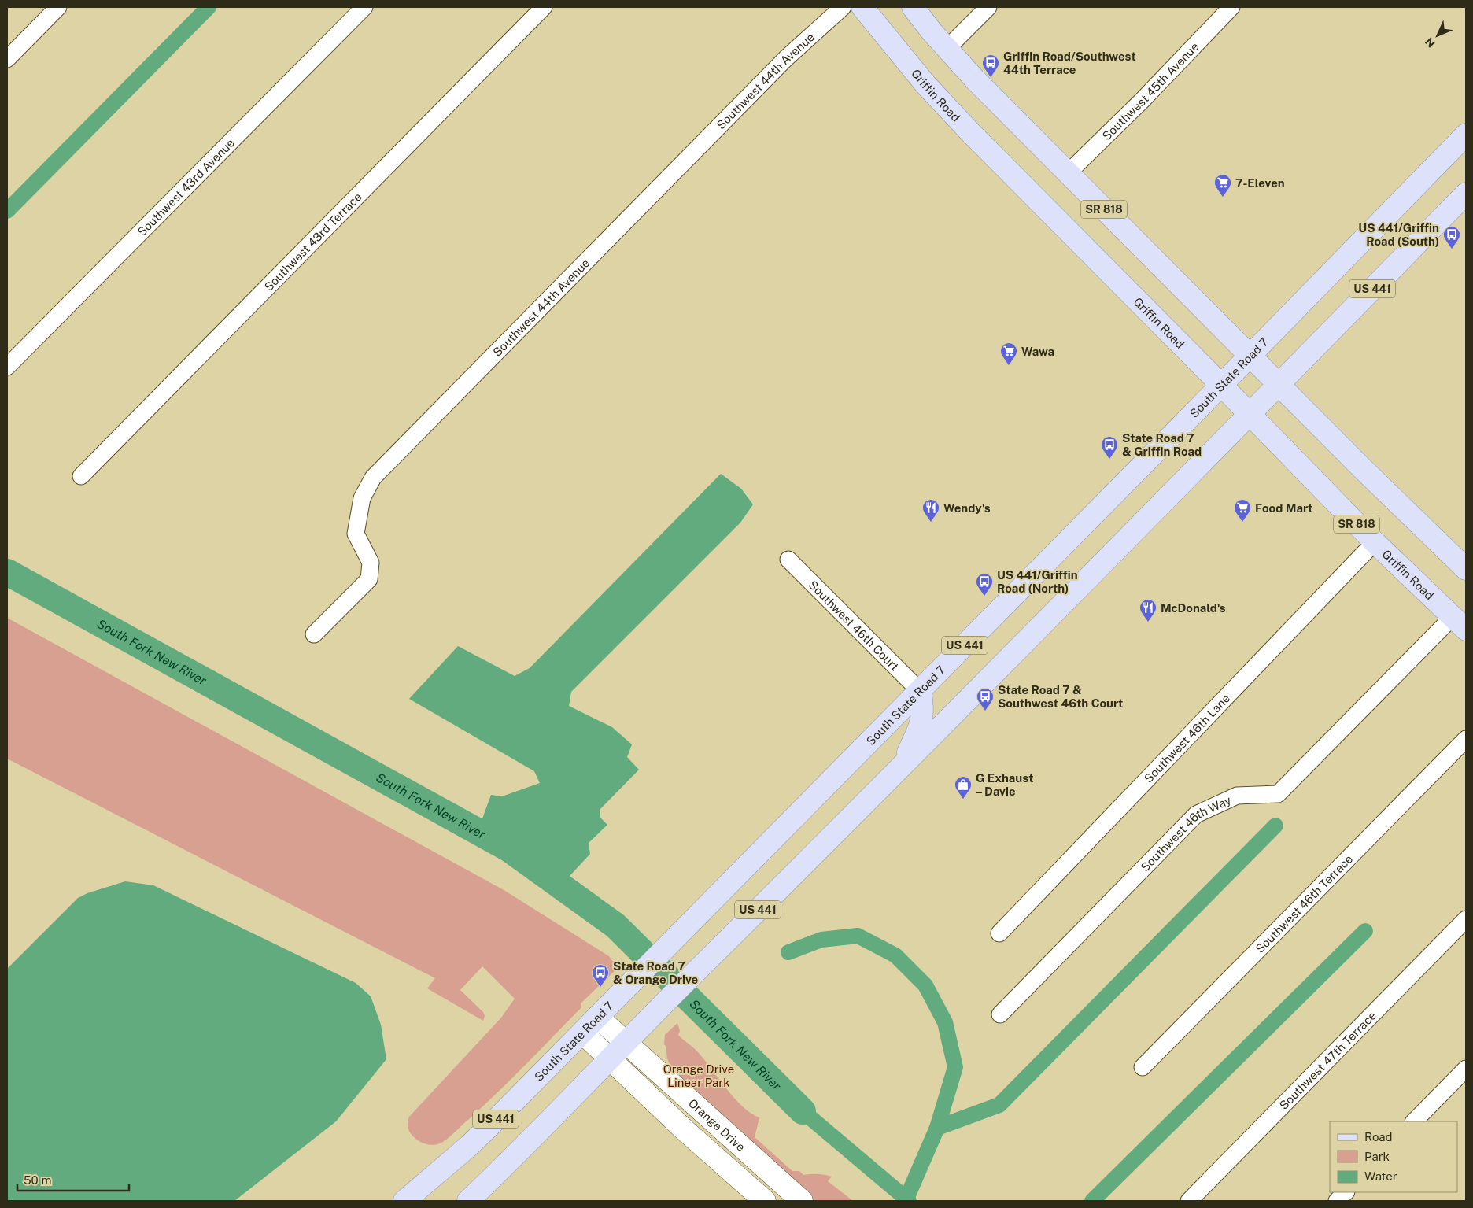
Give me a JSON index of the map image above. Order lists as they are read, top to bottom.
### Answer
{
  "streets": {
    "main road": [
      "Griffin Road",
      "SR 818",
      "US 441",
      "South State Road 7"
    ],
    "street": [
      "Southwest 44th Avenue",
      "Southwest 45th Avenue",
      "Southwest 43rd Avenue",
      "Southwest 43rd Terrace",
      "Southwest 46th Court",
      "Southwest 46th Lane",
      "Southwest 46th Way",
      "Southwest 46th Terrace",
      "Southwest 47th Terrace",
      "Orange Drive"
    ]
  },
  "crossings": [
    ["Southwest 45th Avenue", "SR 818"],
    ["Griffin Road", "US 441"],
    ["Griffin Road", "South State Road 7"],
    ["Griffin Road", "Southwest 46th Lane"],
    ["Griffin Road", "Southwest 46th Way"],
    ["SR 818", "US 441"],
    ["SR 818", "South State Road 7"],
    ["US 441", "Orange Drive"],
    ["South State Road 7", "Southwest 46th Court"],
    ["South State Road 7", "Orange Drive"]
  ],
  "water": ["South Fork New River"],
  "parks": ["Orange Drive Linear Park"],
  "places": {
    "bus stop": [
      "Griffin Road/Southwest 44th Terrace",
      "US 441/Griffin Road (South)",
      "State Road 7 & Griffin Road",
      "US 441/Griffin Road (North)",
      "State Road 7 & Southwest 46th Court",
      "State Road 7 & Orange Drive"
    ],
    "supermarket": ["7-Eleven", "Wawa", "Food Mart"],
    "restaurant": ["Wendy's", "McDonald's"],
    "shop": ["G Exhaust – Davie"]
  },
  "legend": ["Road", "Park", "Water"],
  "scale_bar": "50 m",
  "north": "bottom left"
}
